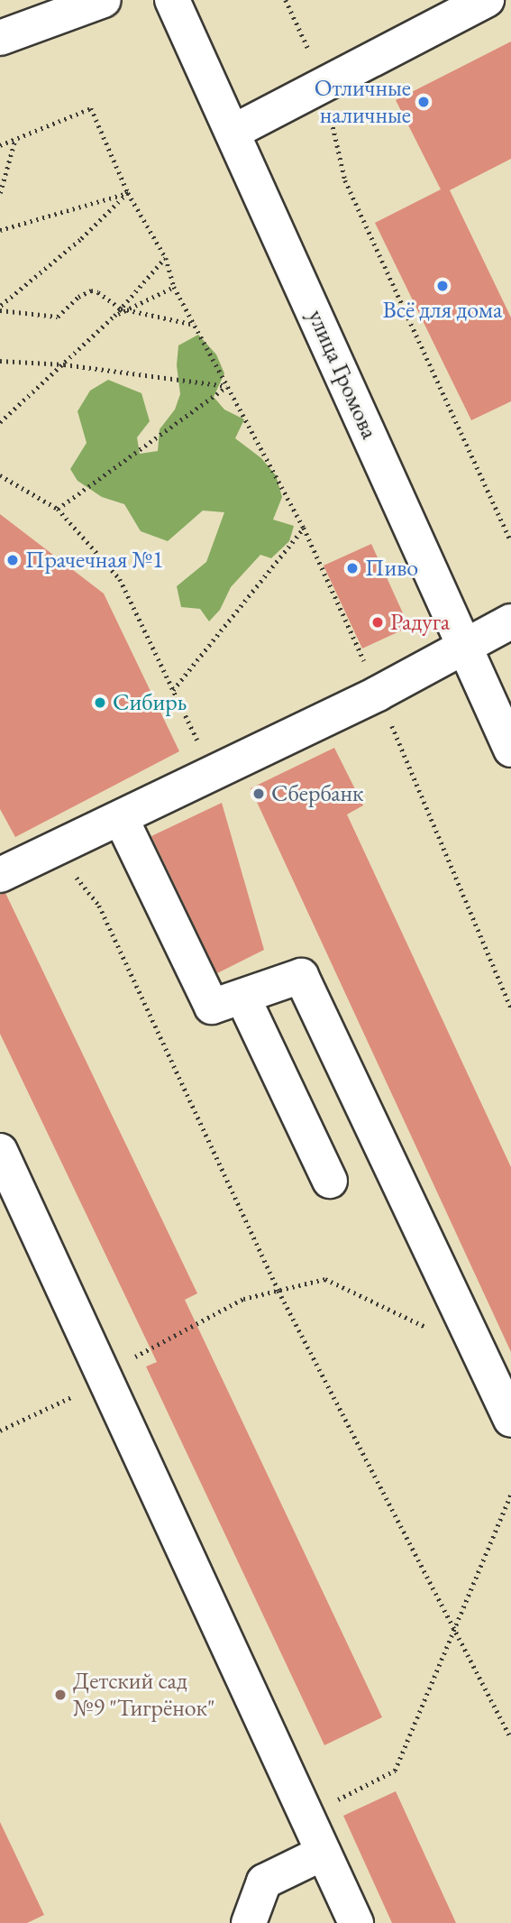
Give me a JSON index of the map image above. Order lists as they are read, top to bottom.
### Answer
{
  "streets": {
    "street": ["улица Громова"]
  },
  "places": [
    "Отличные наличные",
    "Всё для дома",
    "Прачечная №1",
    "Пиво",
    "Радуга",
    "Сибирь",
    "Сбербанк",
    "Детский сад №9 \"Тигрёнок\""
  ]
}
